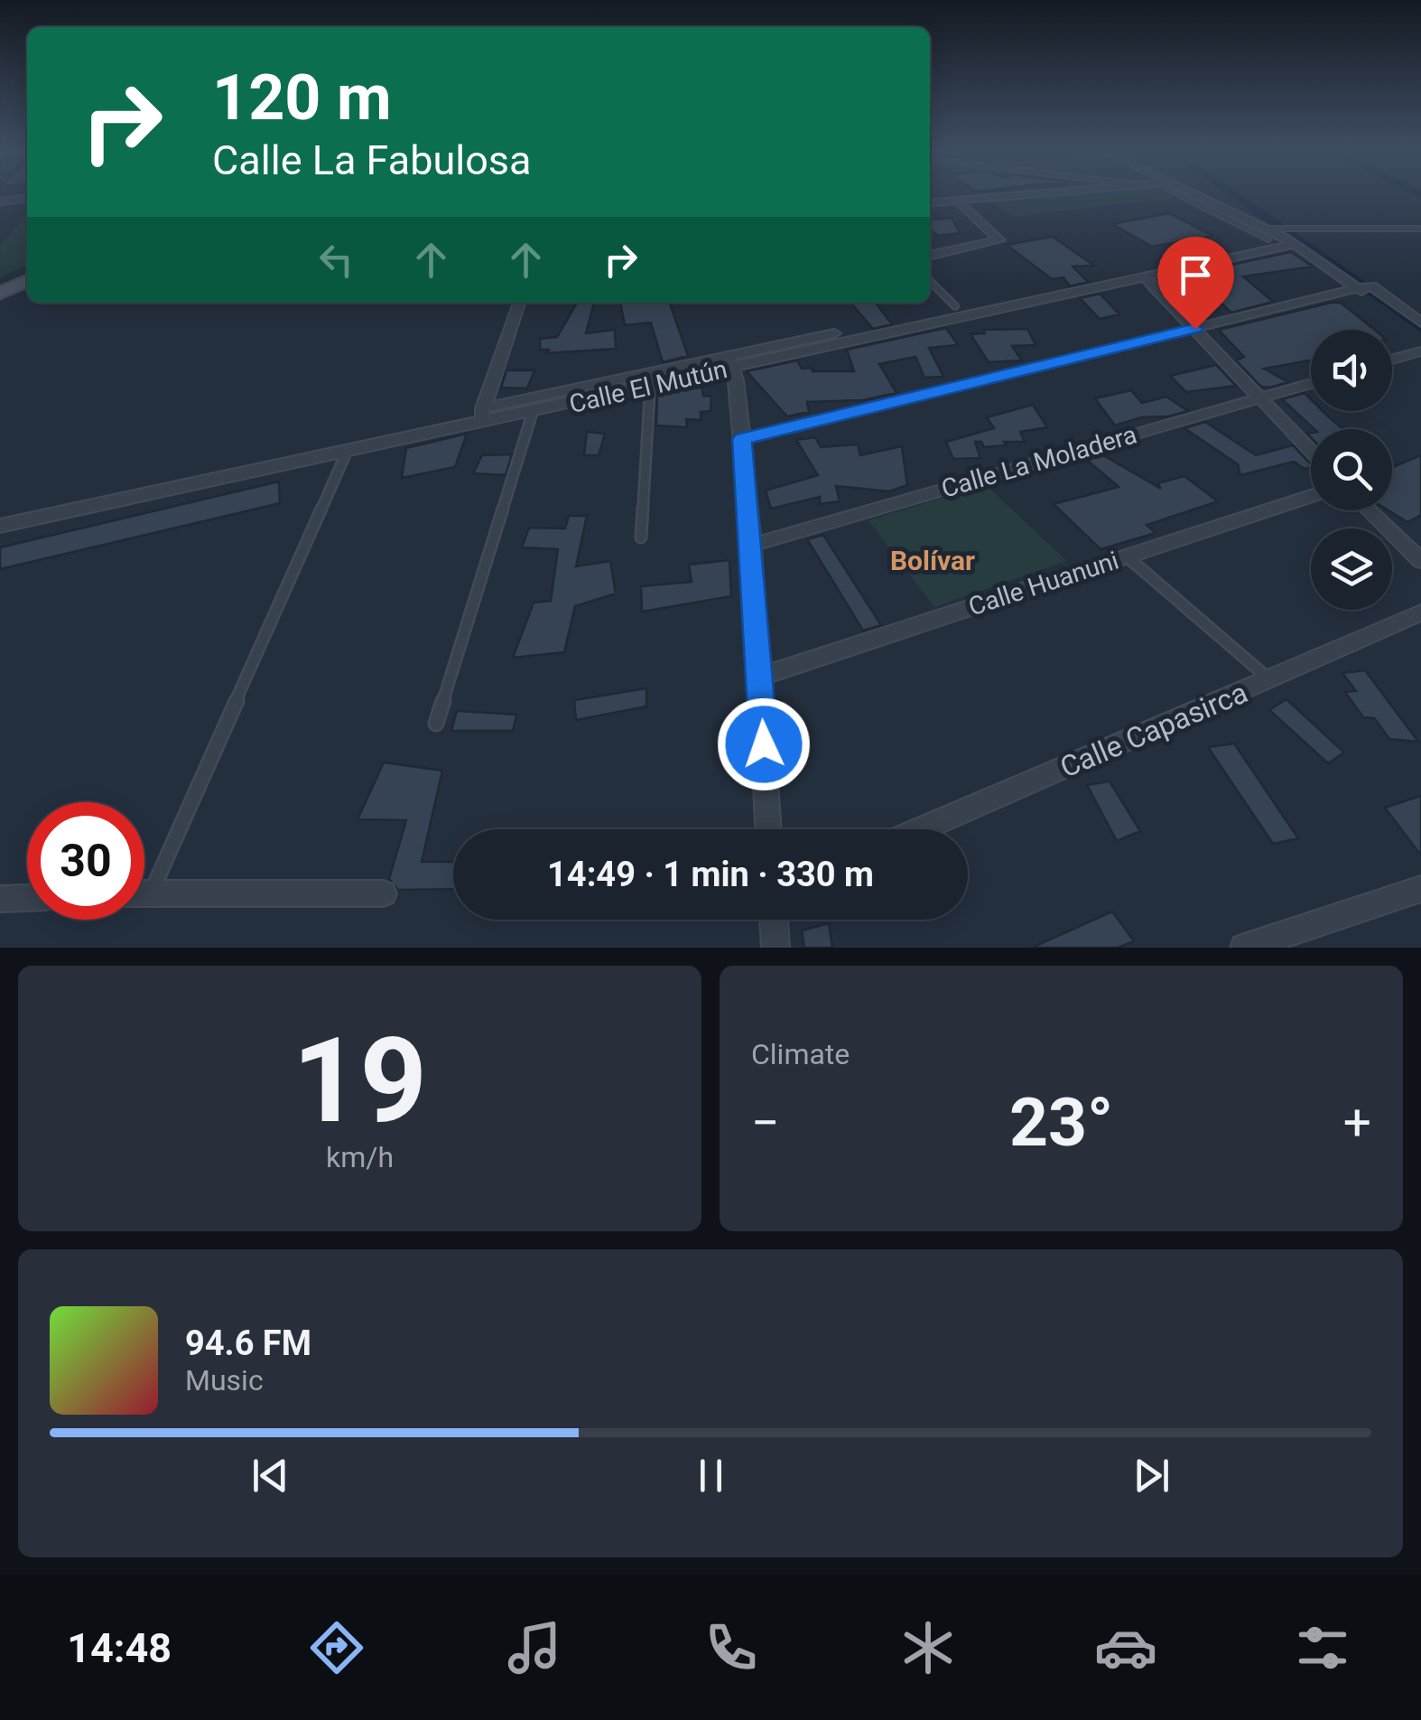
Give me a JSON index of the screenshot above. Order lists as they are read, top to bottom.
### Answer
{
  "streets": {
    "street": [
      "Calle El Mutún",
      "Calle La Moladera",
      "Calle Huanuni",
      "Calle Capasirca"
    ]
  },
  "districts": ["Bolívar"],
  "page": {
    "turn": ["120 m", "Calle La Fabulosa"],
    "limit": "30",
    "trip": "14:49 · 1 min · 330 m",
    "tile": [
      ["19", "km/h"],
      "Climate"
    ],
    "heat": ["−", "23°", "+"],
    "song": ["94.6 FM", "Music"],
    "tabs": "14:48"
  }
}
